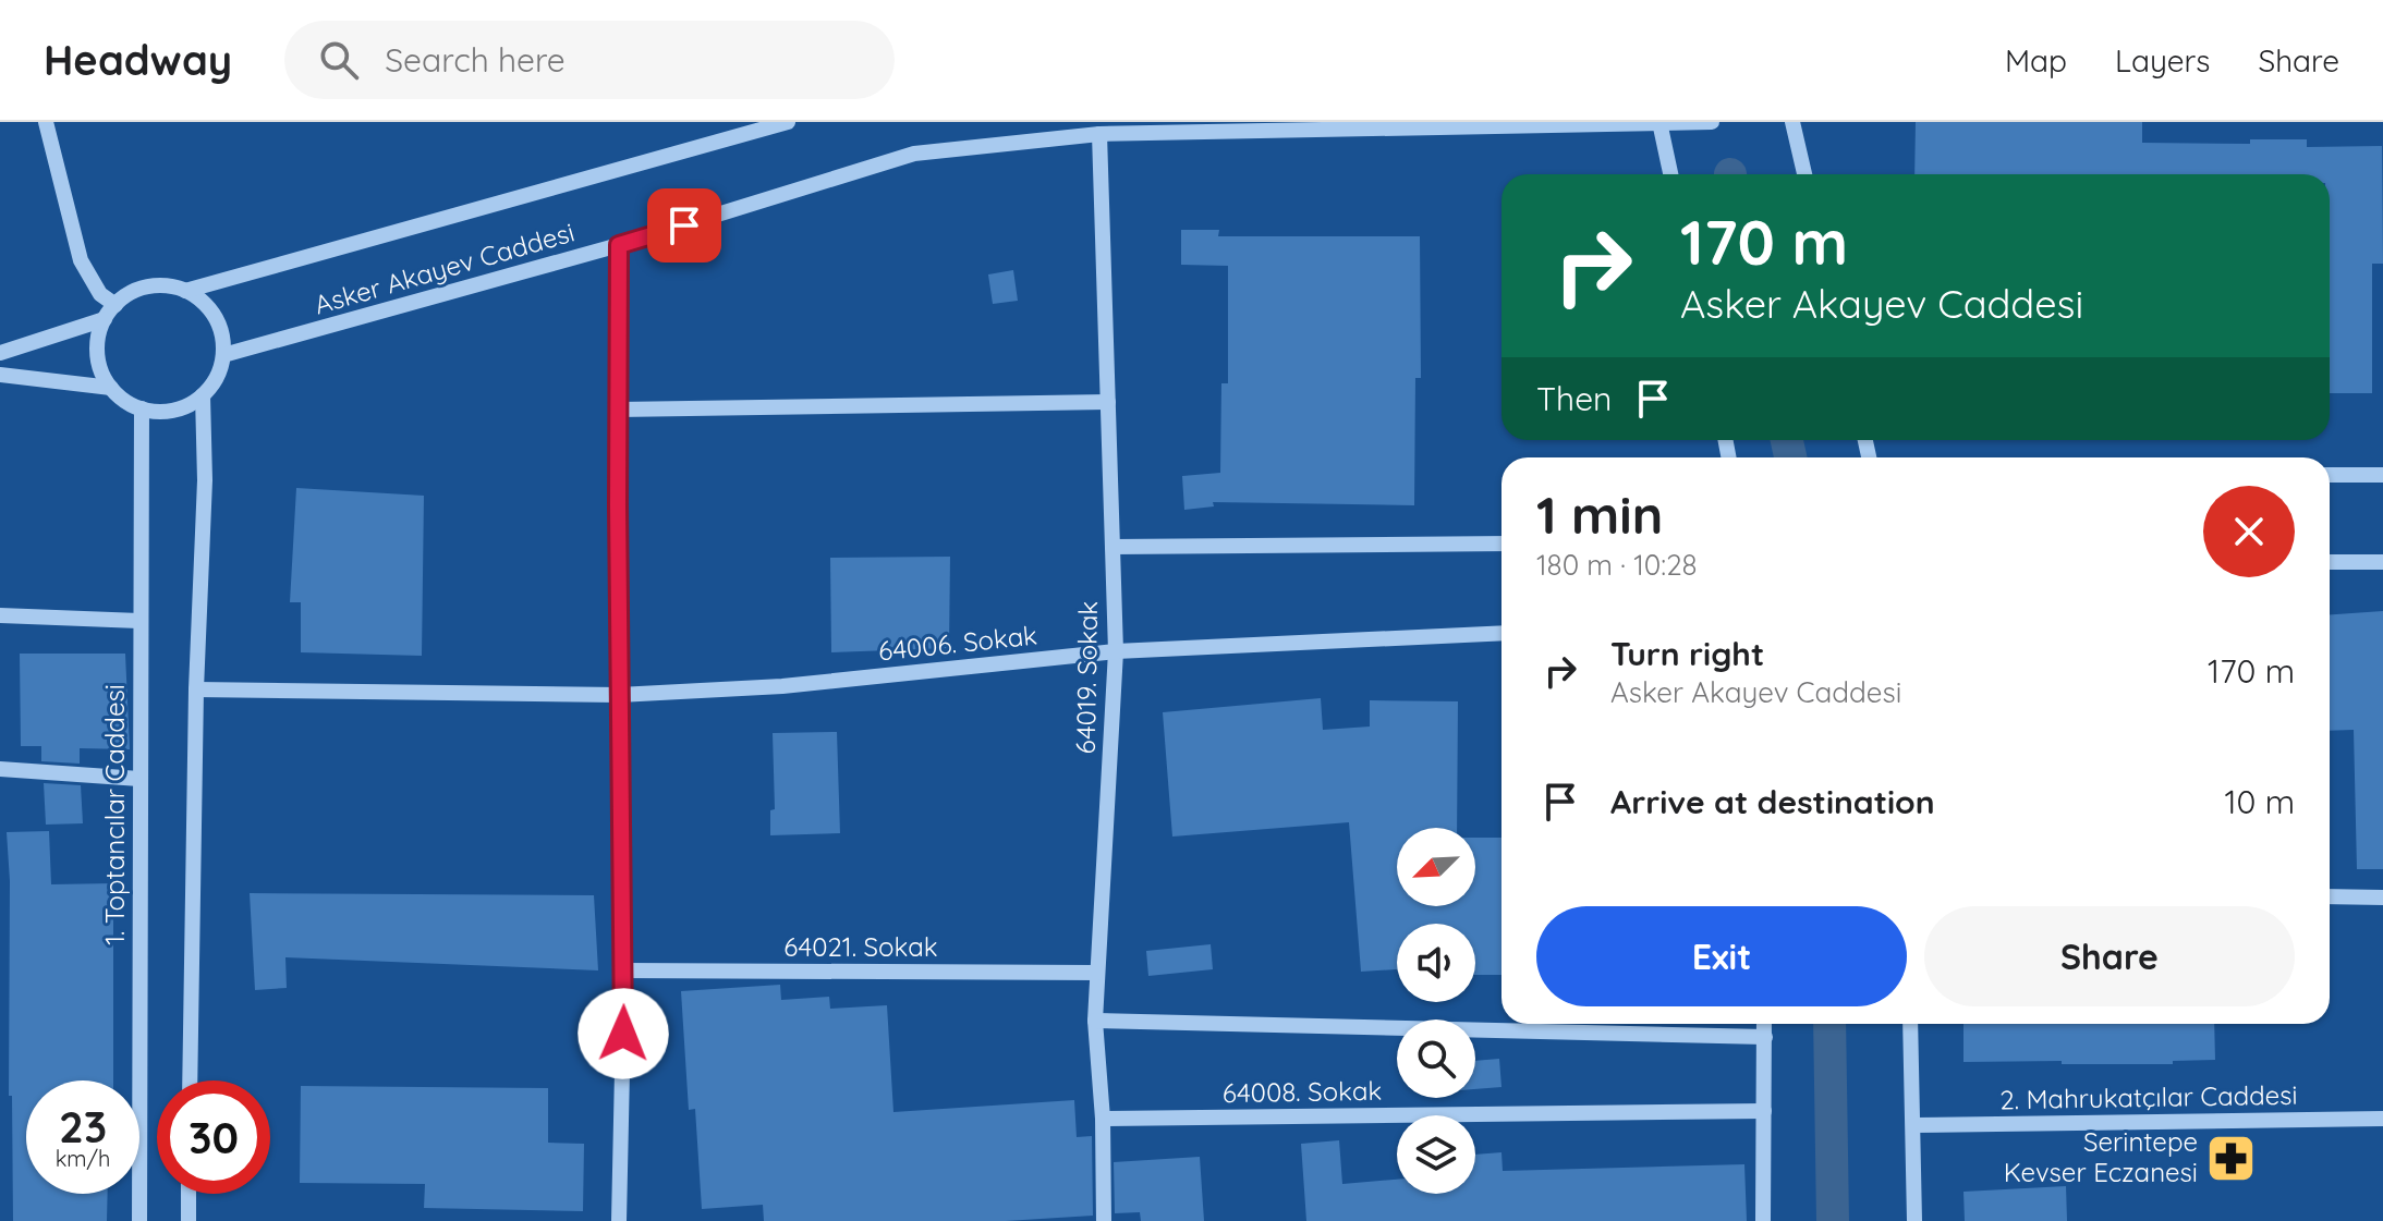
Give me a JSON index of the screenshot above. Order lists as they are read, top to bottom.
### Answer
{
  "streets": {
    "street": [
      "Asker Akayev Caddesi",
      "64006. Sokak",
      "64019. Sokak",
      "1. Toptancılar Caddesi",
      "64021. Sokak",
      "64008. Sokak",
      "2. Mahrukatçılar Caddesi"
    ]
  },
  "crossings": [
    ["Asker Akayev Caddesi", "64019. Sokak"],
    ["Asker Akayev Caddesi", "1. Toptancılar Caddesi"],
    ["64006. Sokak", "64019. Sokak"],
    ["64019. Sokak", "64021. Sokak"],
    ["64019. Sokak", "64008. Sokak"]
  ],
  "places": {
    "pharmacy": ["Serintepe Kevser Eczanesi"]
  },
  "north": "bottom left",
  "page": {
    "header": "Headway",
    "search": "Search here",
    "nav": ["Map", "Layers", "Share"],
    "turn": ["170 m", "Asker Akayev Caddesi"],
    "then": "Then",
    "heading": ["1 min", "180 m · 10:28"],
    "list": [
      {
        "name": "Turn right",
        "note": "Asker Akayev Caddesi",
        "value": "170 m"
      },
      {
        "name": "Arrive at destination",
        "value": "10 m"
      }
    ],
    "buttons": ["Exit", "Share"],
    "speed": "23 km/h",
    "limit": "30"
  }
}
